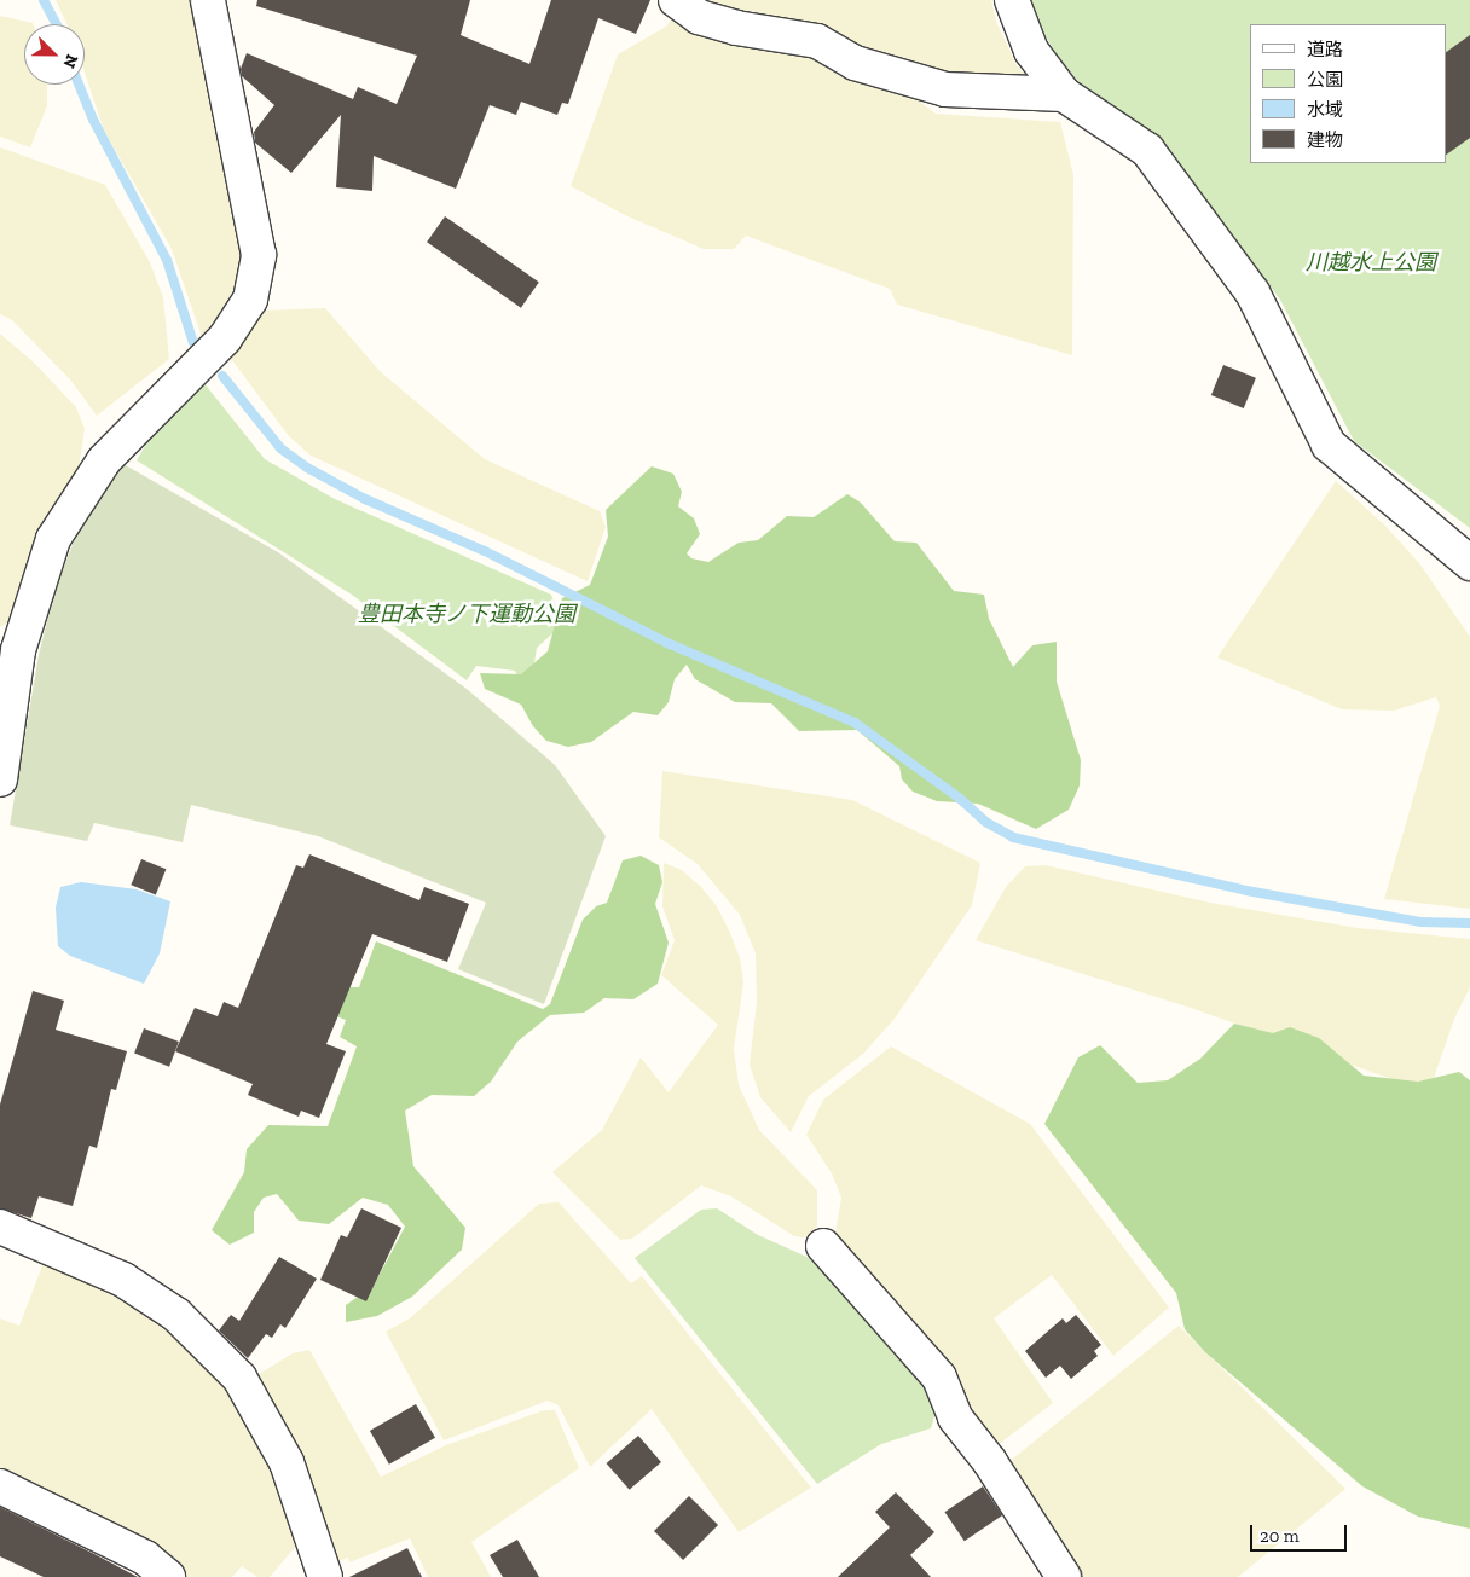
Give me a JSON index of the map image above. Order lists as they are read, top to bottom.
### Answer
{
  "parks": ["川越水上公園", "豊田本寺ノ下運動公園"],
  "legend": [
    "道路",
    "公園",
    "水域",
    "建物"
  ],
  "scale_bar": "20 m",
  "north": "bottom right"
}
